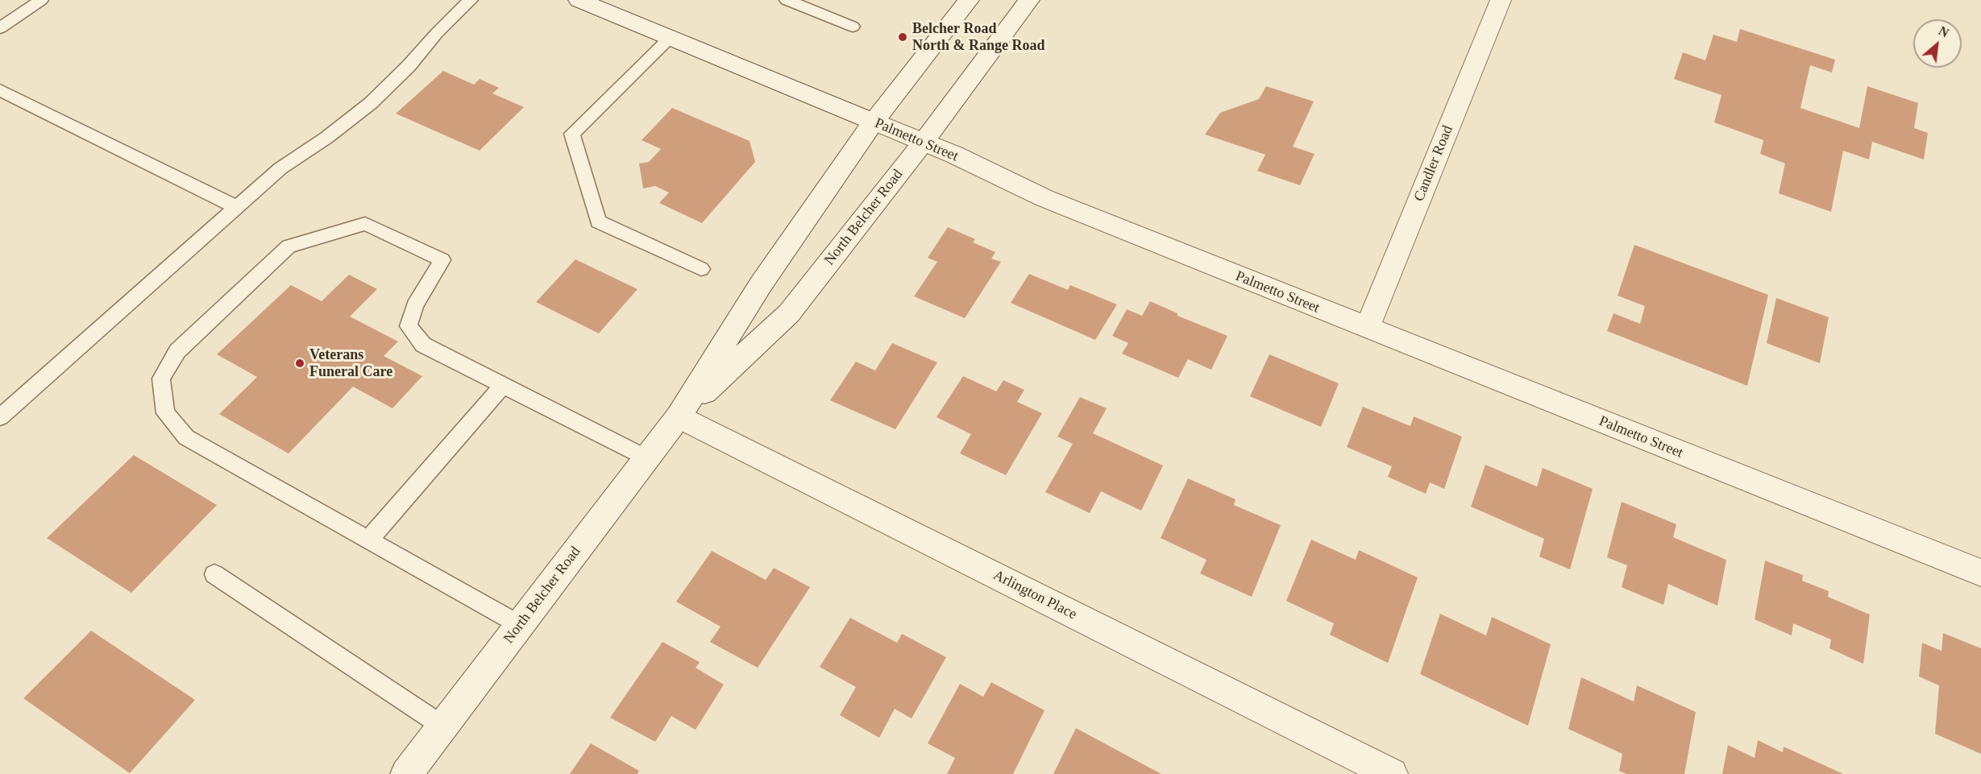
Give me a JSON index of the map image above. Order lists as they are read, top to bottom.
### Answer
{
  "streets": {
    "street": [
      "Palmetto Street",
      "Candler Road",
      "North Belcher Road",
      "Arlington Place"
    ]
  },
  "crossings": [
    ["Palmetto Street", "Candler Road"],
    ["Palmetto Street", "North Belcher Road"],
    ["North Belcher Road", "Arlington Place"]
  ],
  "places": ["Belcher Road North & Range Road", "Veterans Funeral Care"],
  "north": "top right"
}
